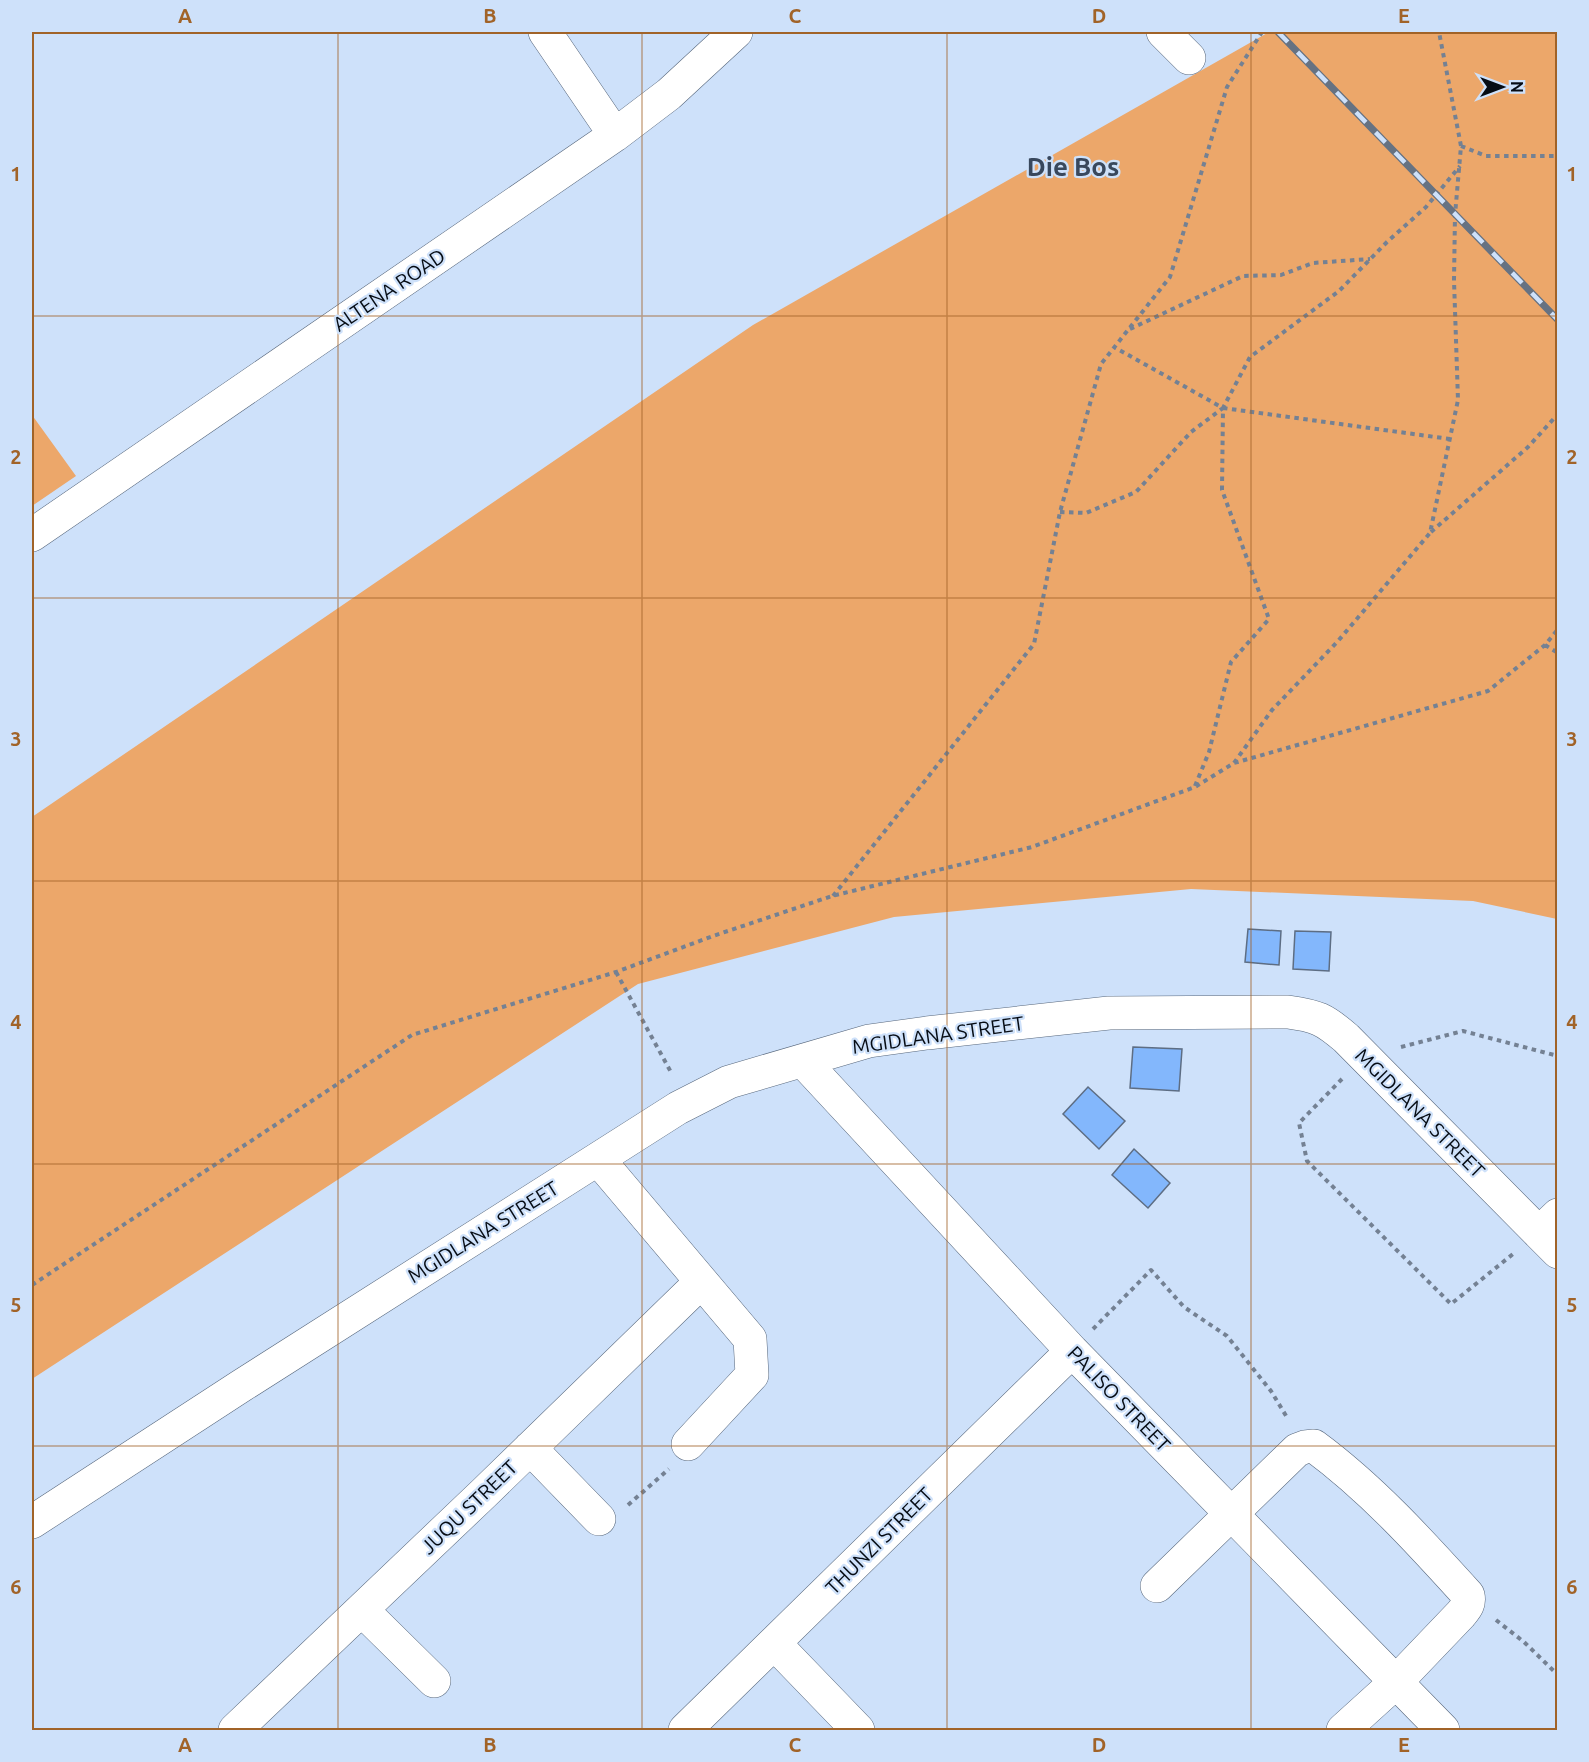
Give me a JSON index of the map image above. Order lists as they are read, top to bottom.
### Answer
{
  "streets": {
    "street": [
      "ALTENA ROAD",
      "MGIDLANA STREET",
      "PALISO STREET",
      "JUQU STREET",
      "THUNZI STREET"
    ]
  },
  "crossings": [
    ["MGIDLANA STREET", "PALISO STREET"],
    ["PALISO STREET", "THUNZI STREET"]
  ],
  "districts": ["Die Bos"],
  "north": "right",
  "grid": {
    "columns": [
      "A",
      "B",
      "C",
      "D",
      "E"
    ],
    "rows": [
      "1",
      "2",
      "3",
      "4",
      "5",
      "6"
    ]
  }
}
